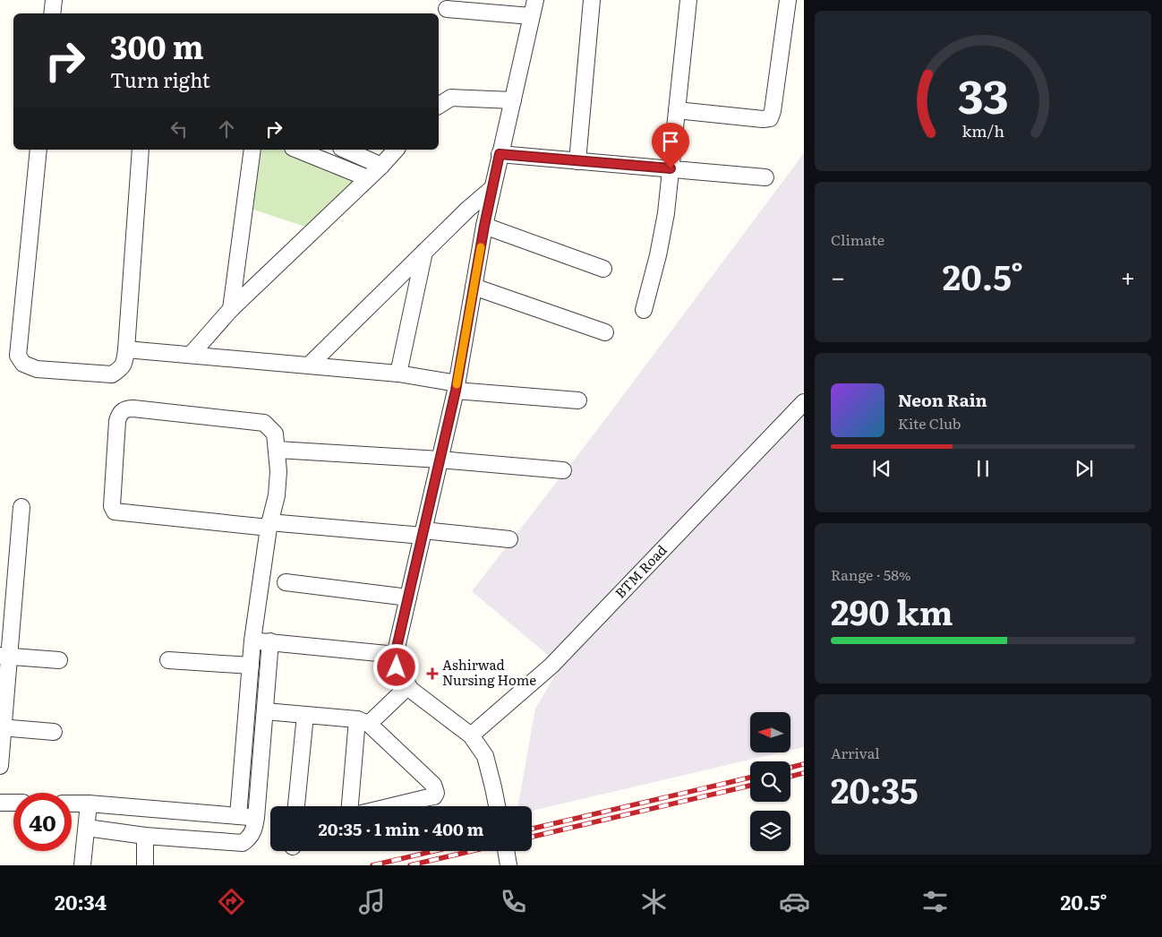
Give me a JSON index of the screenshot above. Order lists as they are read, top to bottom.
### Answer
{
  "streets": {
    "street": ["BTM Road"]
  },
  "places": {
    "health": ["Ashirwad Nursing Home"]
  },
  "north": "left",
  "page": {
    "turn": ["300 m", "Turn right"],
    "tile": [
      "Climate",
      ["Range · 58%", "290 km"],
      ["Arrival", "20:35"]
    ],
    "heat": ["−", "20.5°", "+"],
    "song": ["Neon Rain", "Kite Club"],
    "limit": "40",
    "trip": "20:35 · 1 min · 400 m",
    "tabs": ["20:34", "20.5°"],
    "gauge": ["33", "km/h"]
  }
}
